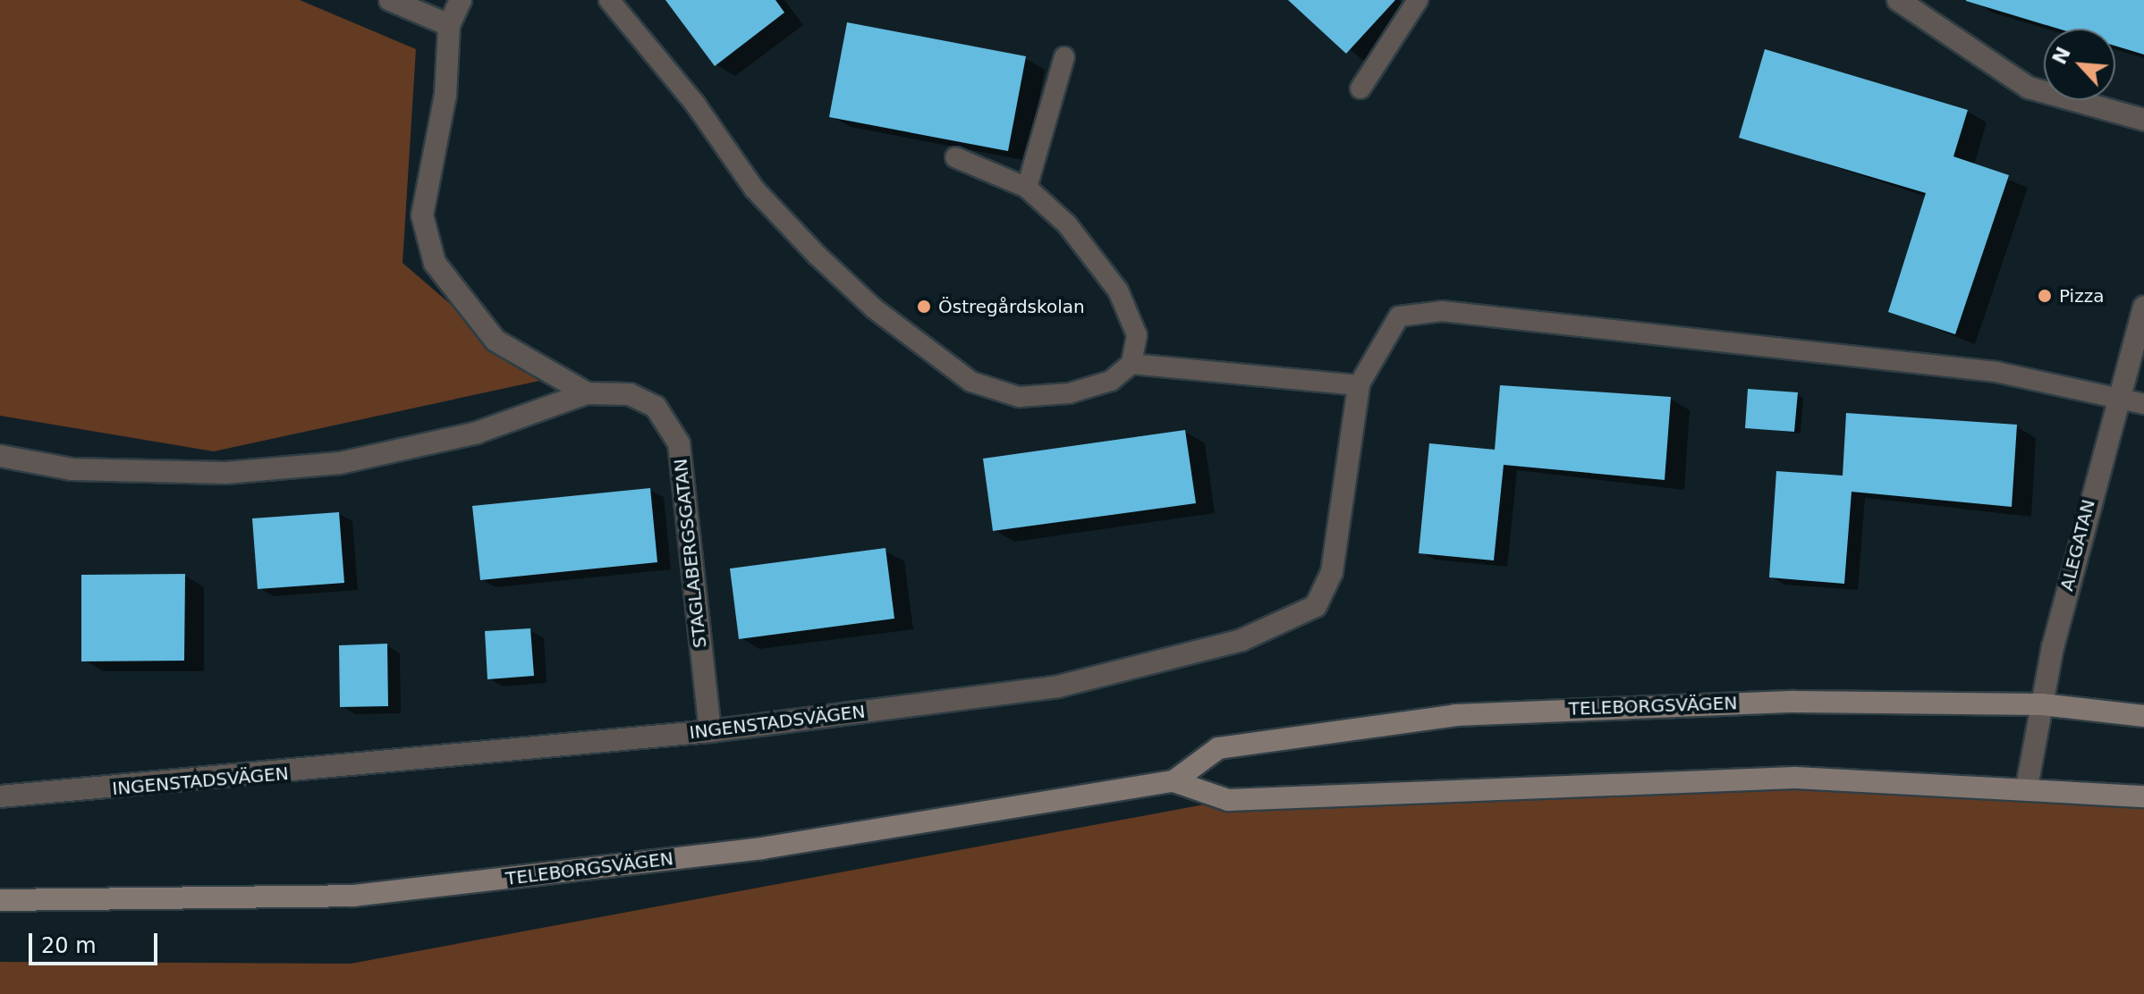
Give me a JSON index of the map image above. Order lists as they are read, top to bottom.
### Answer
{
  "streets": {
    "main road": ["TELEBORGSVÄGEN"],
    "street": ["ALEGATAN", "STAGLABERGSGATAN", "INGENSTADSVÄGEN"]
  },
  "crossings": [
    ["ALEGATAN", "TELEBORGSVÄGEN"],
    ["STAGLABERGSGATAN", "INGENSTADSVÄGEN"]
  ],
  "places": ["Pizza", "Östregårdskolan"],
  "scale_bar": "20 m",
  "north": "top left"
}
